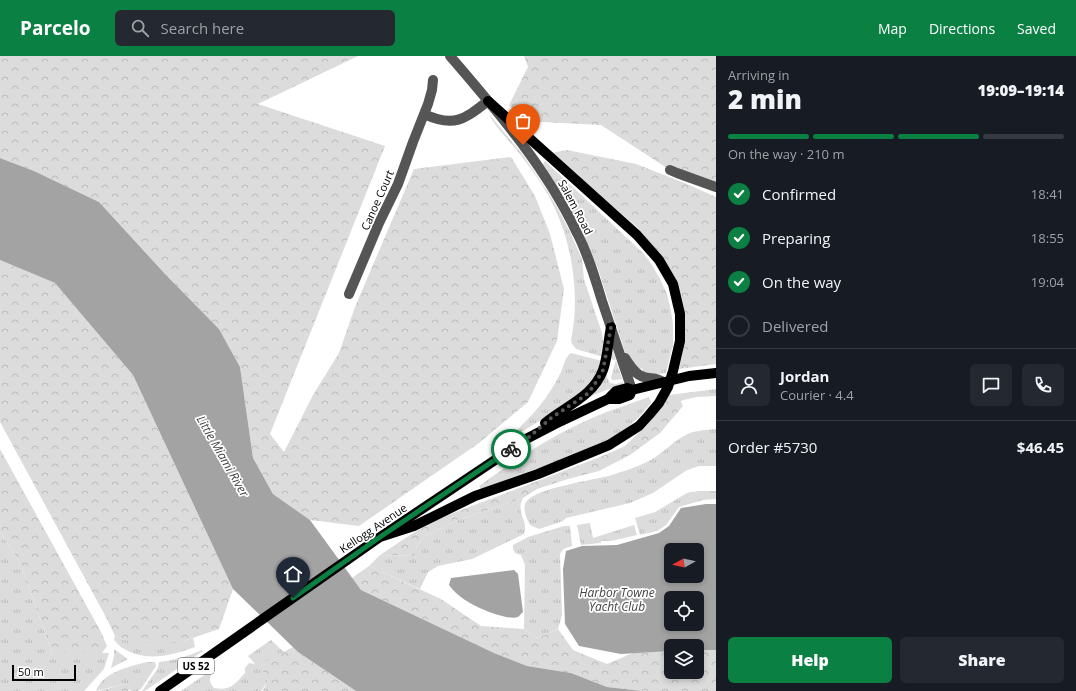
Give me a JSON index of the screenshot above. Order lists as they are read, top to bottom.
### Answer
{
  "streets": {
    "main road": ["Kellogg Avenue", "US 52"],
    "street": ["Canoe Court", "Salem Road"]
  },
  "crossings": [
    ["Salem Road", "Kellogg Avenue"]
  ],
  "water": ["Little Miami River", "Harbor Towne Yacht Club"],
  "scale_bar": "50 m",
  "north": "left",
  "page": {
    "header": "Parcelo",
    "search": "Search here",
    "nav": ["Map", "Directions", "Saved"],
    "heading": ["2 min", "Arriving in", "19:09–19:14"],
    "panel": [
      "Jordan",
      "Courier · 4.4",
      "Order #5730",
      "$46.45"
    ],
    "bar": "On the way · 210 m",
    "list": [
      ["Confirmed", "18:41"],
      ["Preparing", "18:55"],
      ["On the way", "19:04"],
      "Delivered"
    ],
    "buttons": ["Help", "Share"],
    "scale": "50 m"
  }
}
